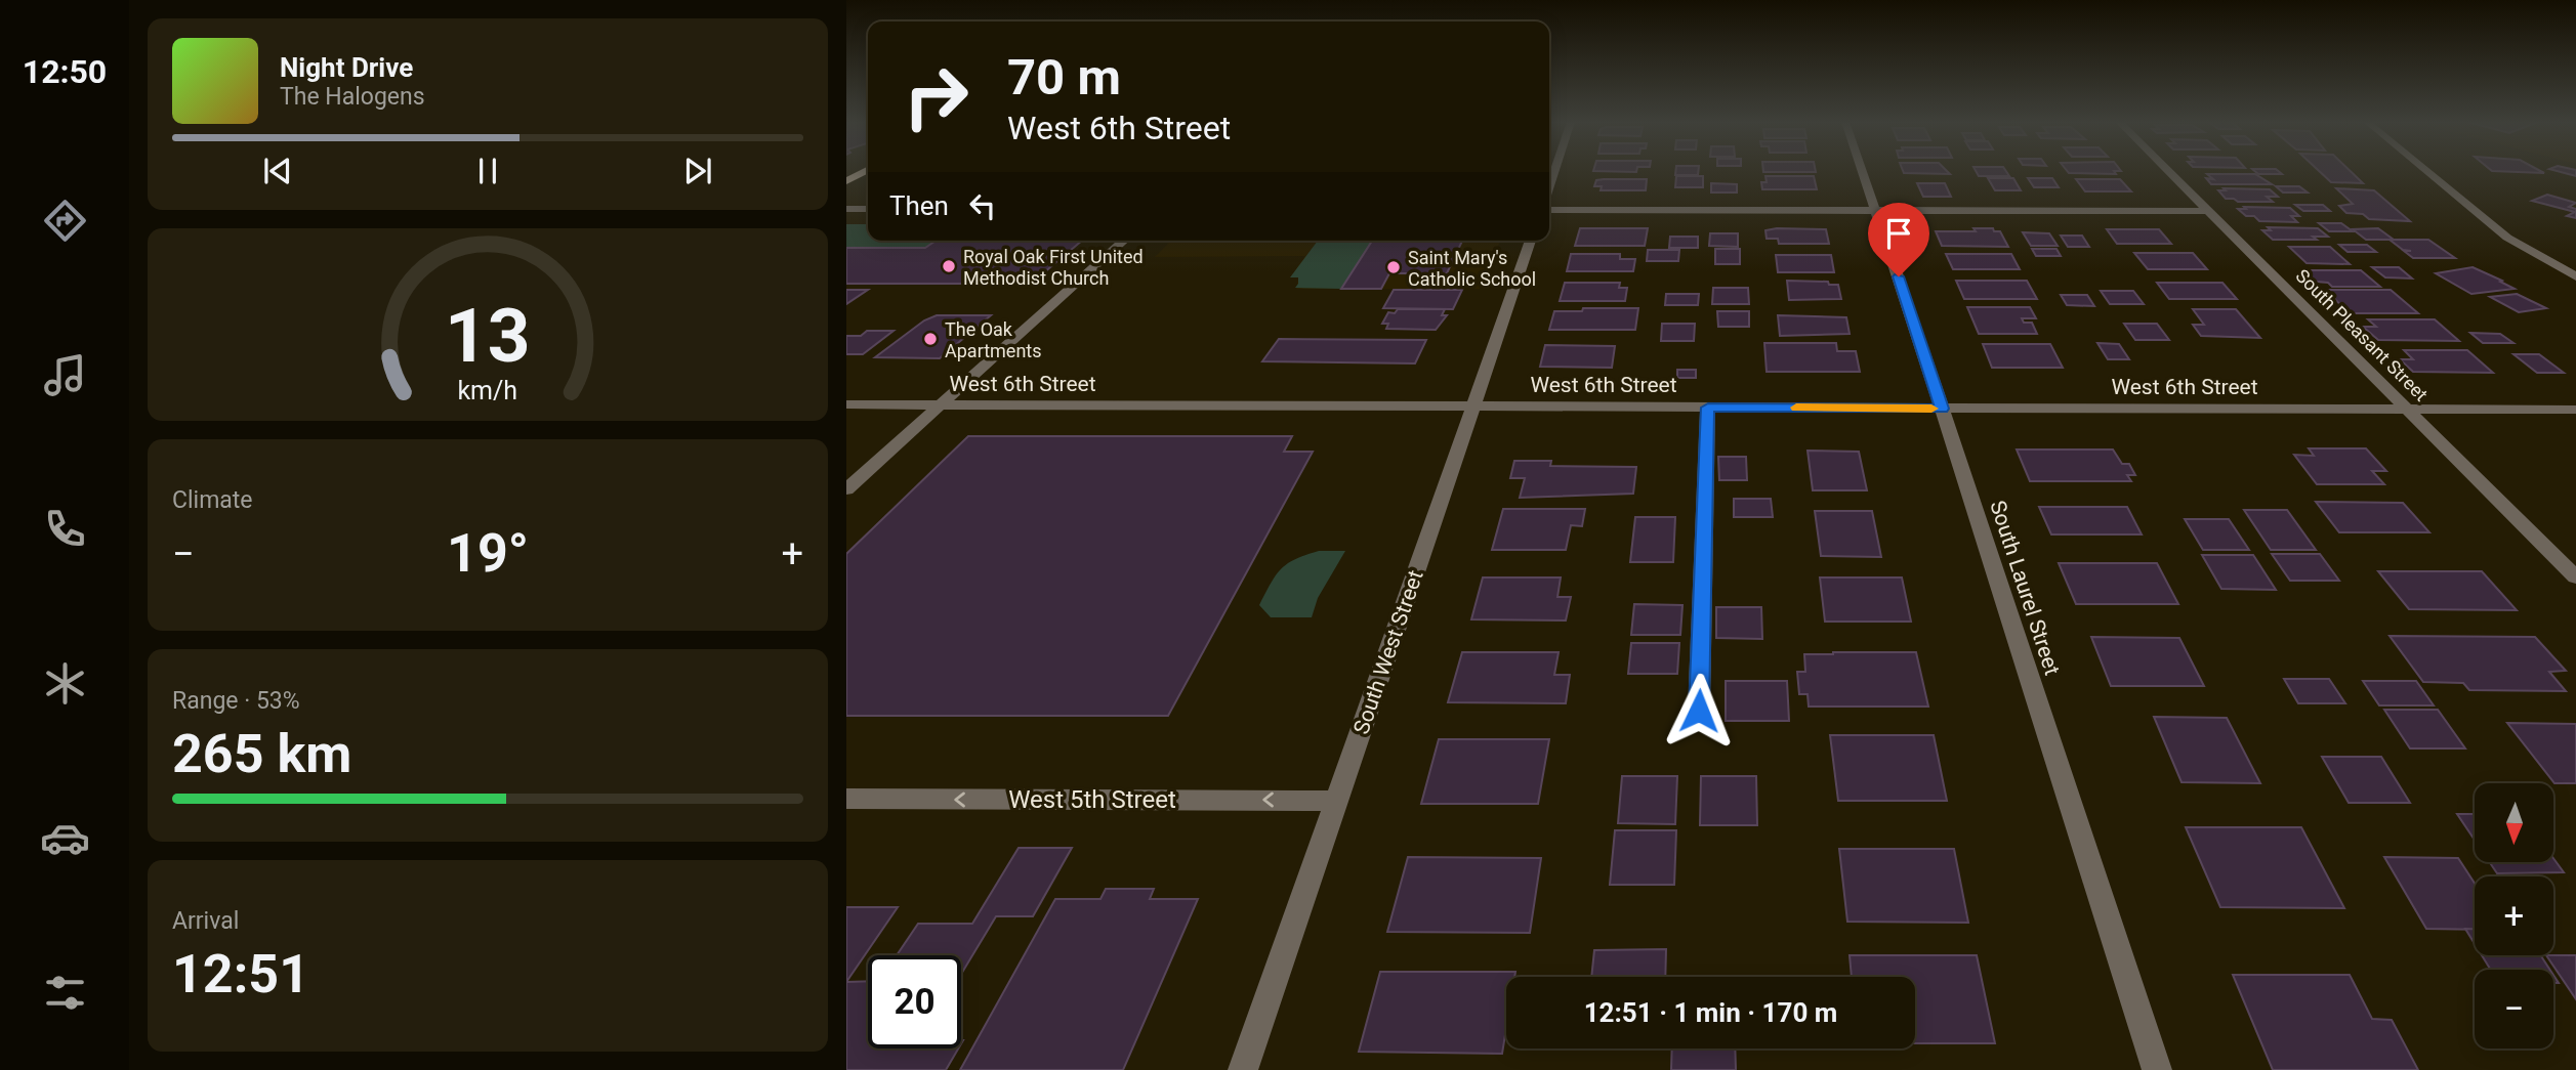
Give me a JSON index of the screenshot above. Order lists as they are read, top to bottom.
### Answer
{
  "streets": {
    "street": [
      "South Pleasant Street",
      "West 6th Street",
      "South Laurel Street",
      "South West Street",
      "West 5th Street"
    ]
  },
  "crossings": [
    ["South Pleasant Street", "West 6th Street"],
    ["West 6th Street", "South Laurel Street"],
    ["West 6th Street", "South West Street"],
    ["South West Street", "West 5th Street"]
  ],
  "one_way": ["West 5th Street"],
  "places": ["Royal Oak First United Methodist Church", "Saint Mary's Catholic School", "The Oak Apartments"],
  "north": "bottom",
  "page": {
    "tabs": "12:50",
    "turn": ["70 m", "West 6th Street"],
    "song": ["Night Drive", "The Halogens"],
    "then": "Then",
    "tile": [
      "Climate",
      ["Range · 53%", "265 km"],
      ["Arrival", "12:51"]
    ],
    "heat": ["−", "19°", "+"],
    "map_buttons": ["+", "−"],
    "limit": "20",
    "trip": "12:51 · 1 min · 170 m",
    "gauge": ["13", "km/h"]
  }
}
